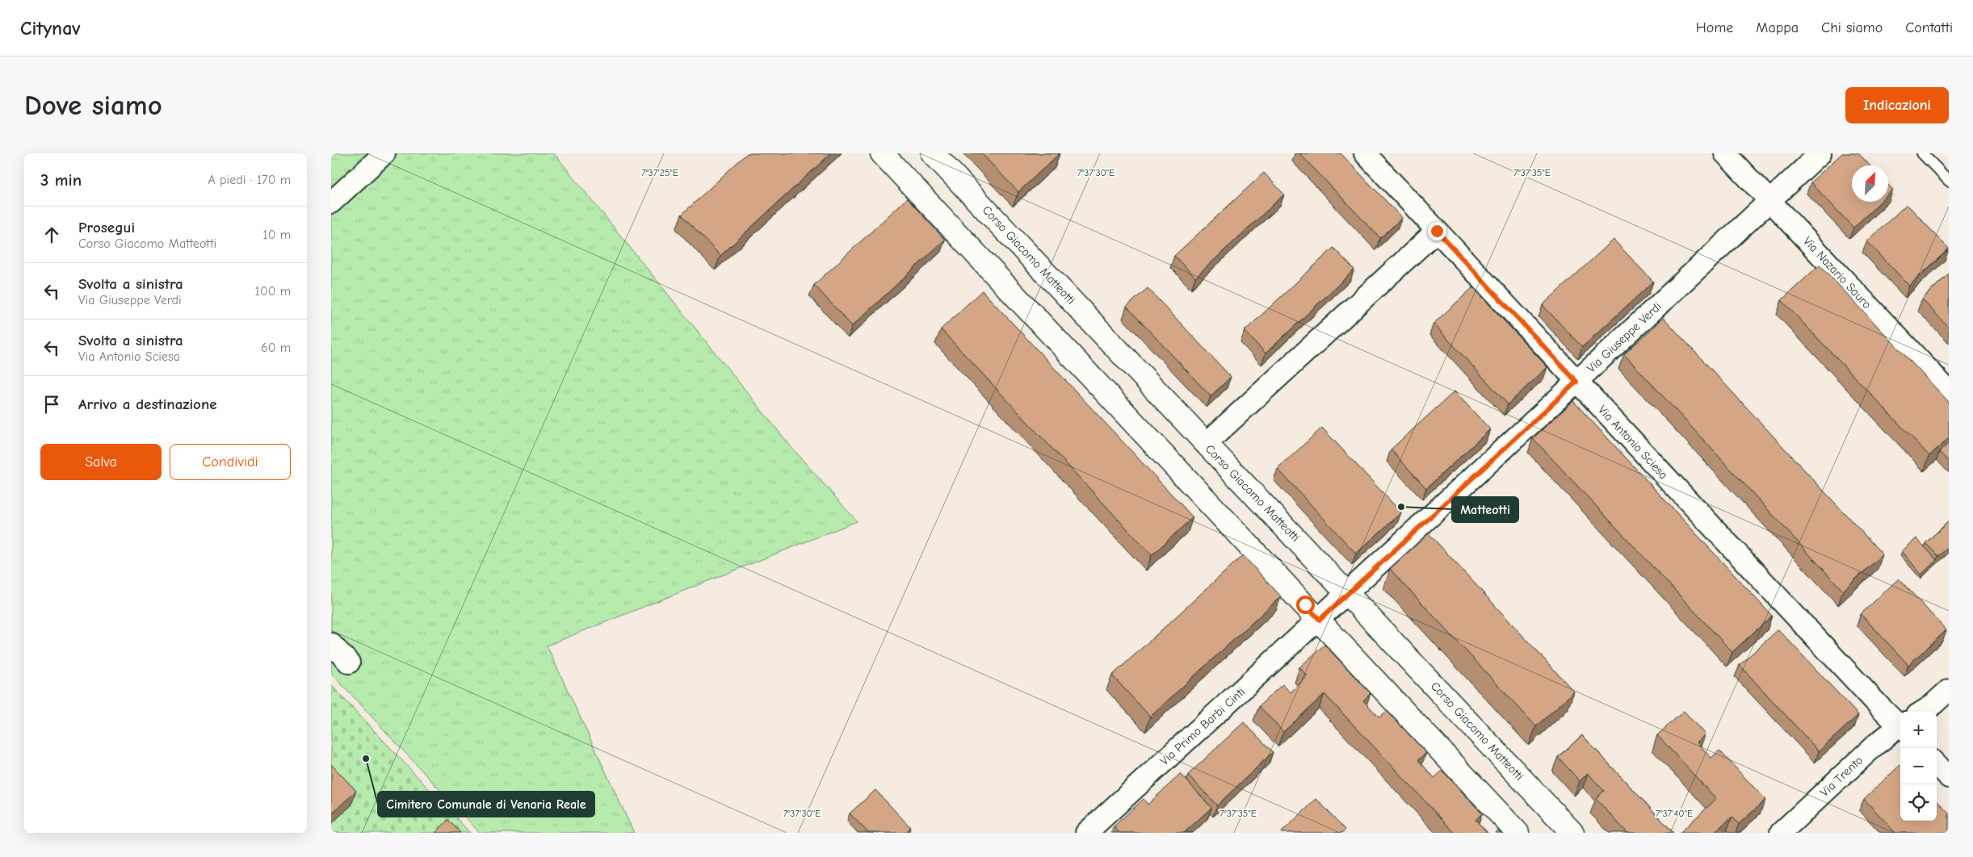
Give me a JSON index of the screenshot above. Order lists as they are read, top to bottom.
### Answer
{
  "streets": {
    "street": [
      "Corso Giacomo Matteotti",
      "Via Nazario Sauro",
      "Via Giuseppe Verdi",
      "Via Antonio Sciesa",
      "Via Primo Barbi Cinti",
      "Via Trento"
    ]
  },
  "crossings": [
    ["Corso Giacomo Matteotti", "Via Giuseppe Verdi"],
    ["Via Nazario Sauro", "Via Giuseppe Verdi"],
    ["Via Giuseppe Verdi", "Via Antonio Sciesa"],
    ["Via Giuseppe Verdi", "Via Primo Barbi Cinti"]
  ],
  "places": ["Matteotti", "Cimitero Comunale di Venaria Reale"],
  "north": "top right",
  "page": {
    "header": "Citynav",
    "nav": [
      "Home",
      "Mappa",
      "Chi siamo",
      "Contatti"
    ],
    "buttons": [
      "Indicazioni",
      ["Salva", "Condividi"]
    ],
    "title": "Dove siamo",
    "heading": ["3 min", "A piedi · 170 m"],
    "list": [
      ["Prosegui", "Corso Giacomo Matteotti", "10 m"],
      ["Svolta a sinistra", "Via Giuseppe Verdi", "100 m"],
      ["Svolta a sinistra", "Via Antonio Sciesa", "60 m"],
      "Arrivo a destinazione"
    ],
    "map_buttons": ["+", "−"]
  },
  "coordinates": [
    "7°37'25\"E",
    "7°37'30\"E",
    "7°37'35\"E",
    "7°37'40\"E"
  ]
}
